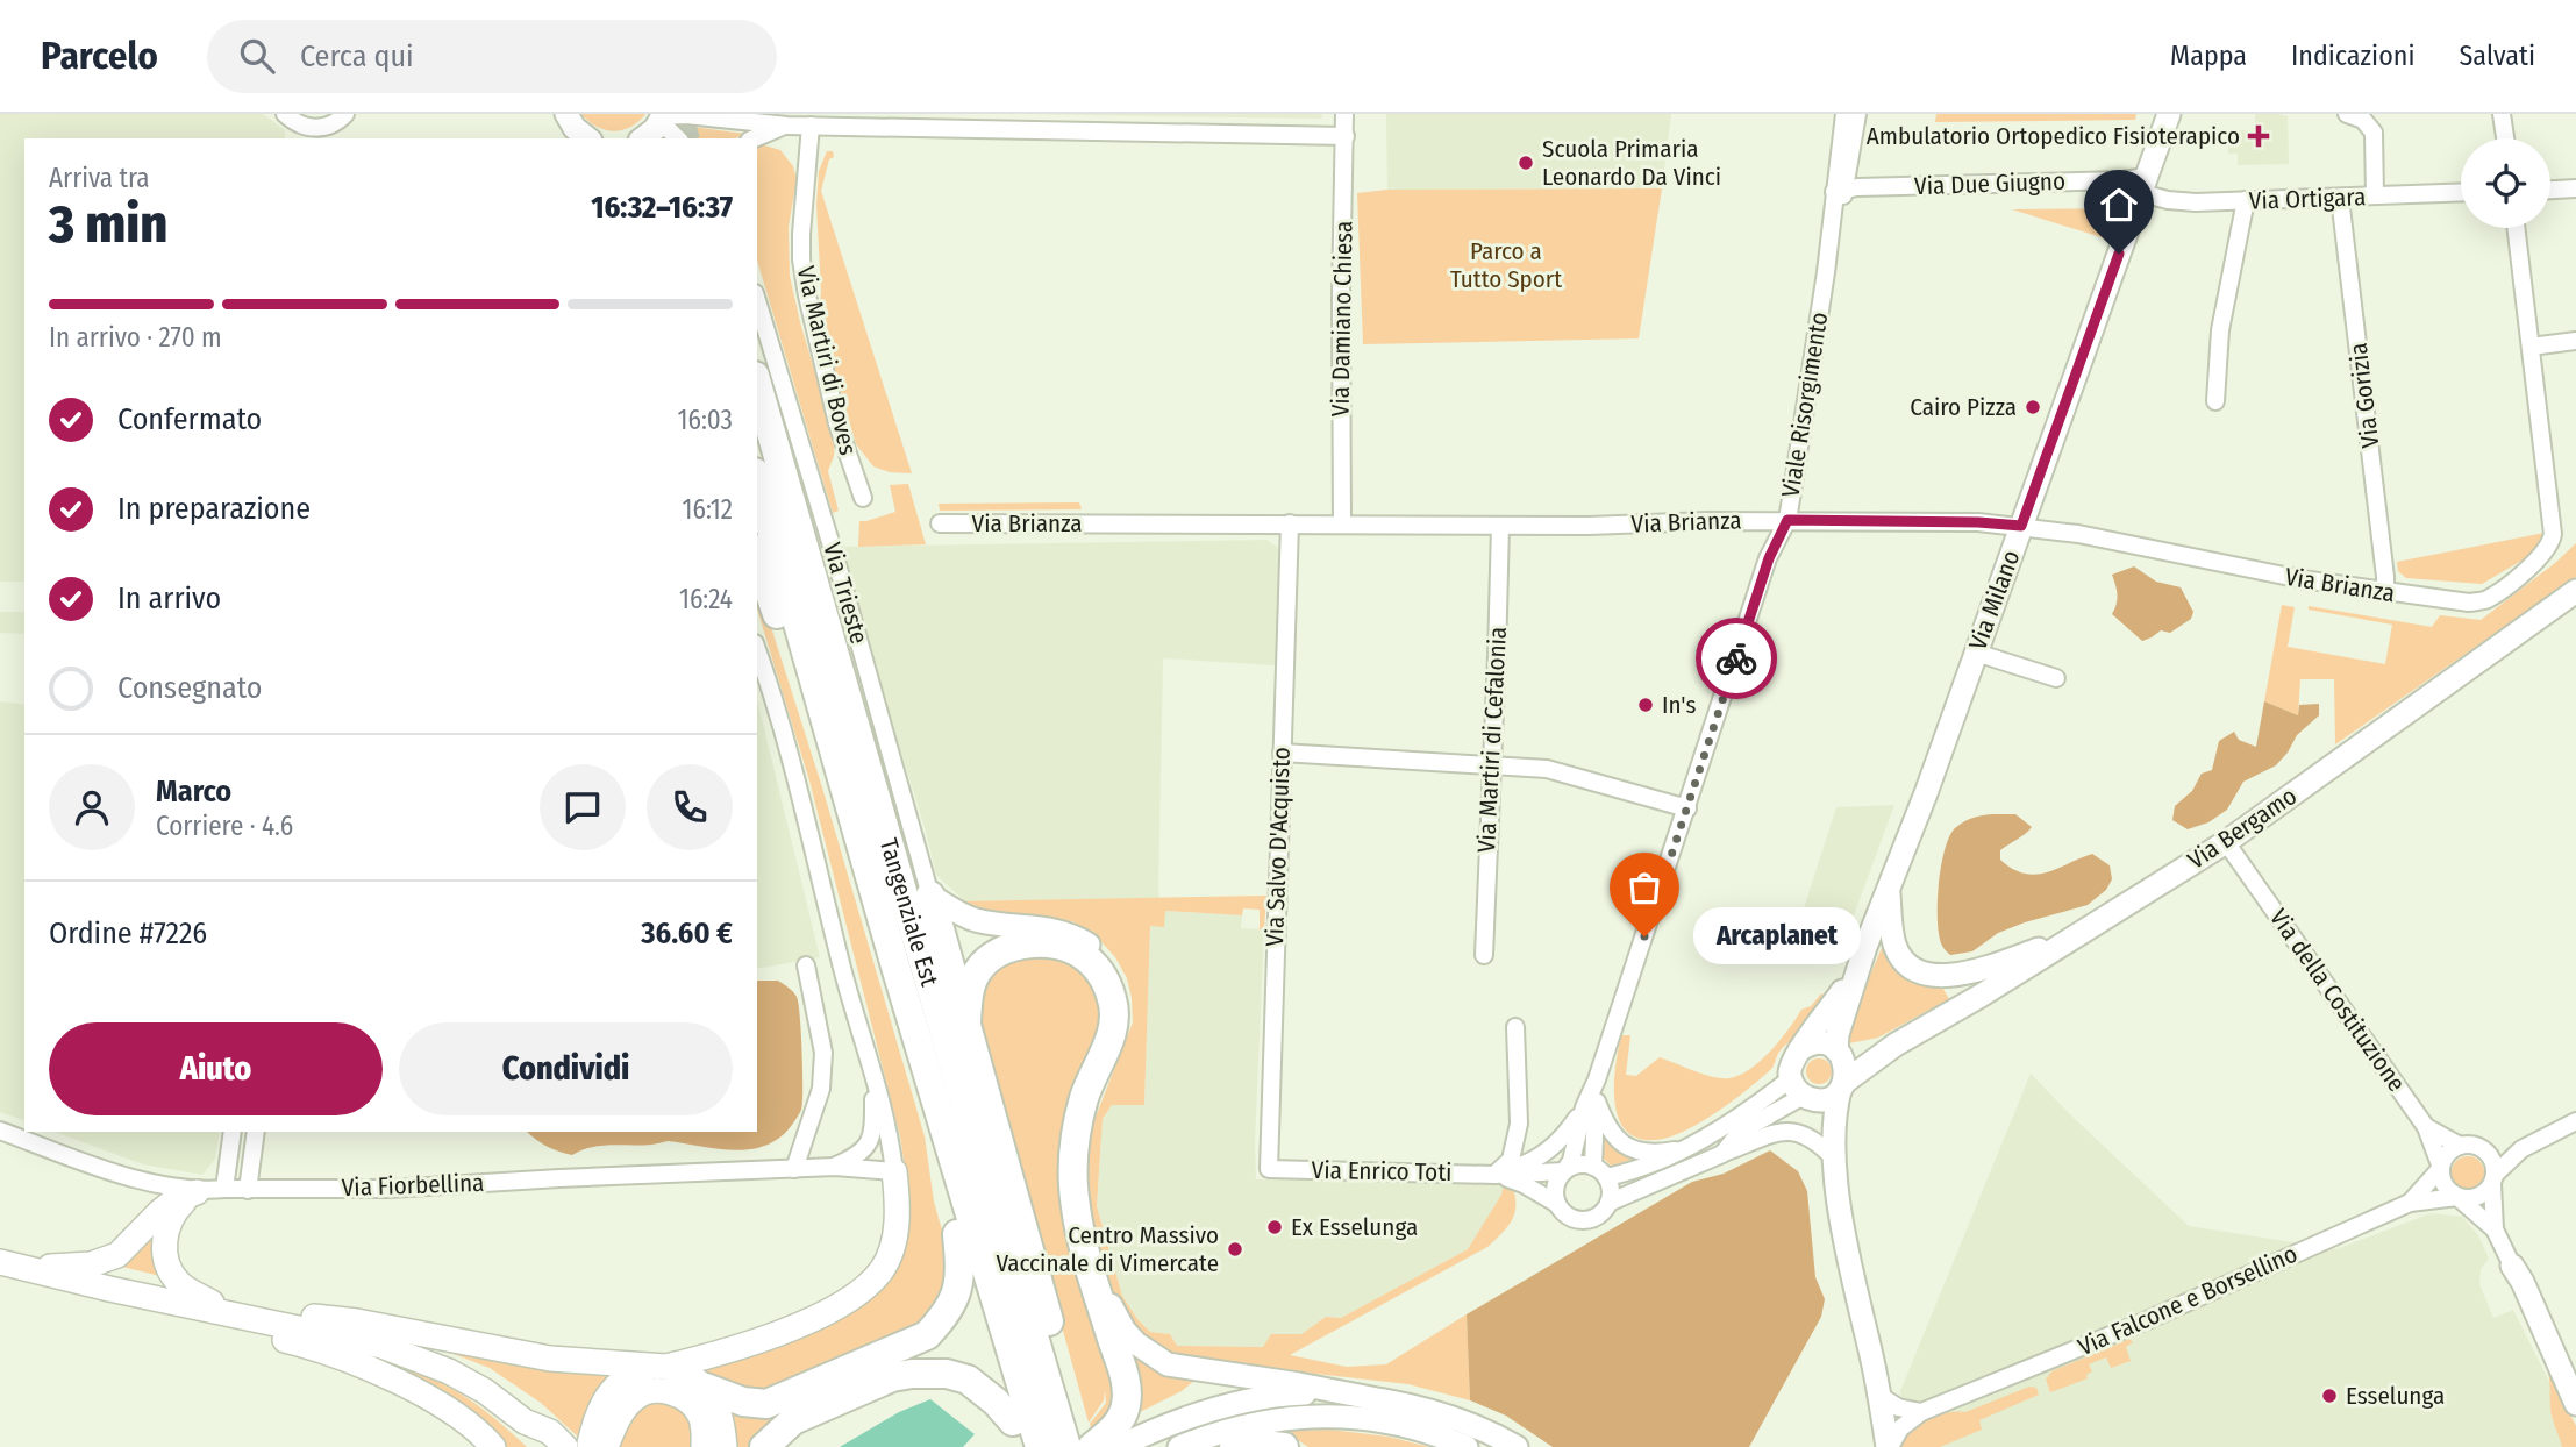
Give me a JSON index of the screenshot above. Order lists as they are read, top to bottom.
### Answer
{
  "streets": {
    "highway": ["Tangenziale Est"],
    "street": [
      "Via Due Giugno",
      "Via Ortigara",
      "Via Damiano Chiesa",
      "Via Martiri di Boves",
      "Via Gorizia",
      "Viale Risorgimento",
      "Via Brianza",
      "Via Trieste",
      "Via Milano",
      "Via Martiri di Cefalonia",
      "Via Bergamo",
      "Via Salvo D'Acquisto",
      "Via della Costituzione",
      "Via Enrico Toti",
      "Via Fiorbellina",
      "Via Falcone e Borsellino"
    ]
  },
  "crossings": [
    ["Via Due Giugno", "Via Ortigara"],
    ["Via Due Giugno", "Viale Risorgimento"],
    ["Via Due Giugno", "Via Milano"],
    ["Via Ortigara", "Via Gorizia"],
    ["Via Ortigara", "Via Milano"],
    ["Via Damiano Chiesa", "Via Brianza"],
    ["Via Gorizia", "Via Brianza"],
    ["Viale Risorgimento", "Via Brianza"],
    ["Viale Risorgimento", "Via Enrico Toti"],
    ["Via Brianza", "Via Milano"],
    ["Via Brianza", "Via Martiri di Cefalonia"],
    ["Via Brianza", "Via Salvo D'Acquisto"],
    ["Via Milano", "Via Bergamo"],
    ["Via Bergamo", "Via della Costituzione"],
    ["Via Salvo D'Acquisto", "Via Enrico Toti"],
    ["Via della Costituzione", "Via Falcone e Borsellino"]
  ],
  "parks": ["Parco a Tutto Sport"],
  "places": {
    "health": ["Ambulatorio Ortopedico Fisioterapico"],
    "other": [
      "Scuola Primaria Leonardo Da Vinci",
      "Cairo Pizza",
      "In's",
      "Arcaplanet",
      "Ex Esselunga",
      "Centro Massivo Vaccinale di Vimercate",
      "Esselunga"
    ]
  },
  "page": {
    "header": "Parcelo",
    "search": "Cerca qui",
    "nav": ["Mappa", "Indicazioni", "Salvati"],
    "heading": ["3 min", "Arriva tra", "16:32–16:37"],
    "panel": [
      "Marco",
      "Corriere · 4.6",
      "Ordine #7226",
      "36.60 €"
    ],
    "bar": "In arrivo · 270 m",
    "list": [
      ["Confermato", "16:03"],
      ["In preparazione", "16:12"],
      ["In arrivo", "16:24"],
      "Consegnato"
    ],
    "bubble": "Arcaplanet",
    "buttons": ["Aiuto", "Condividi"]
  }
}
